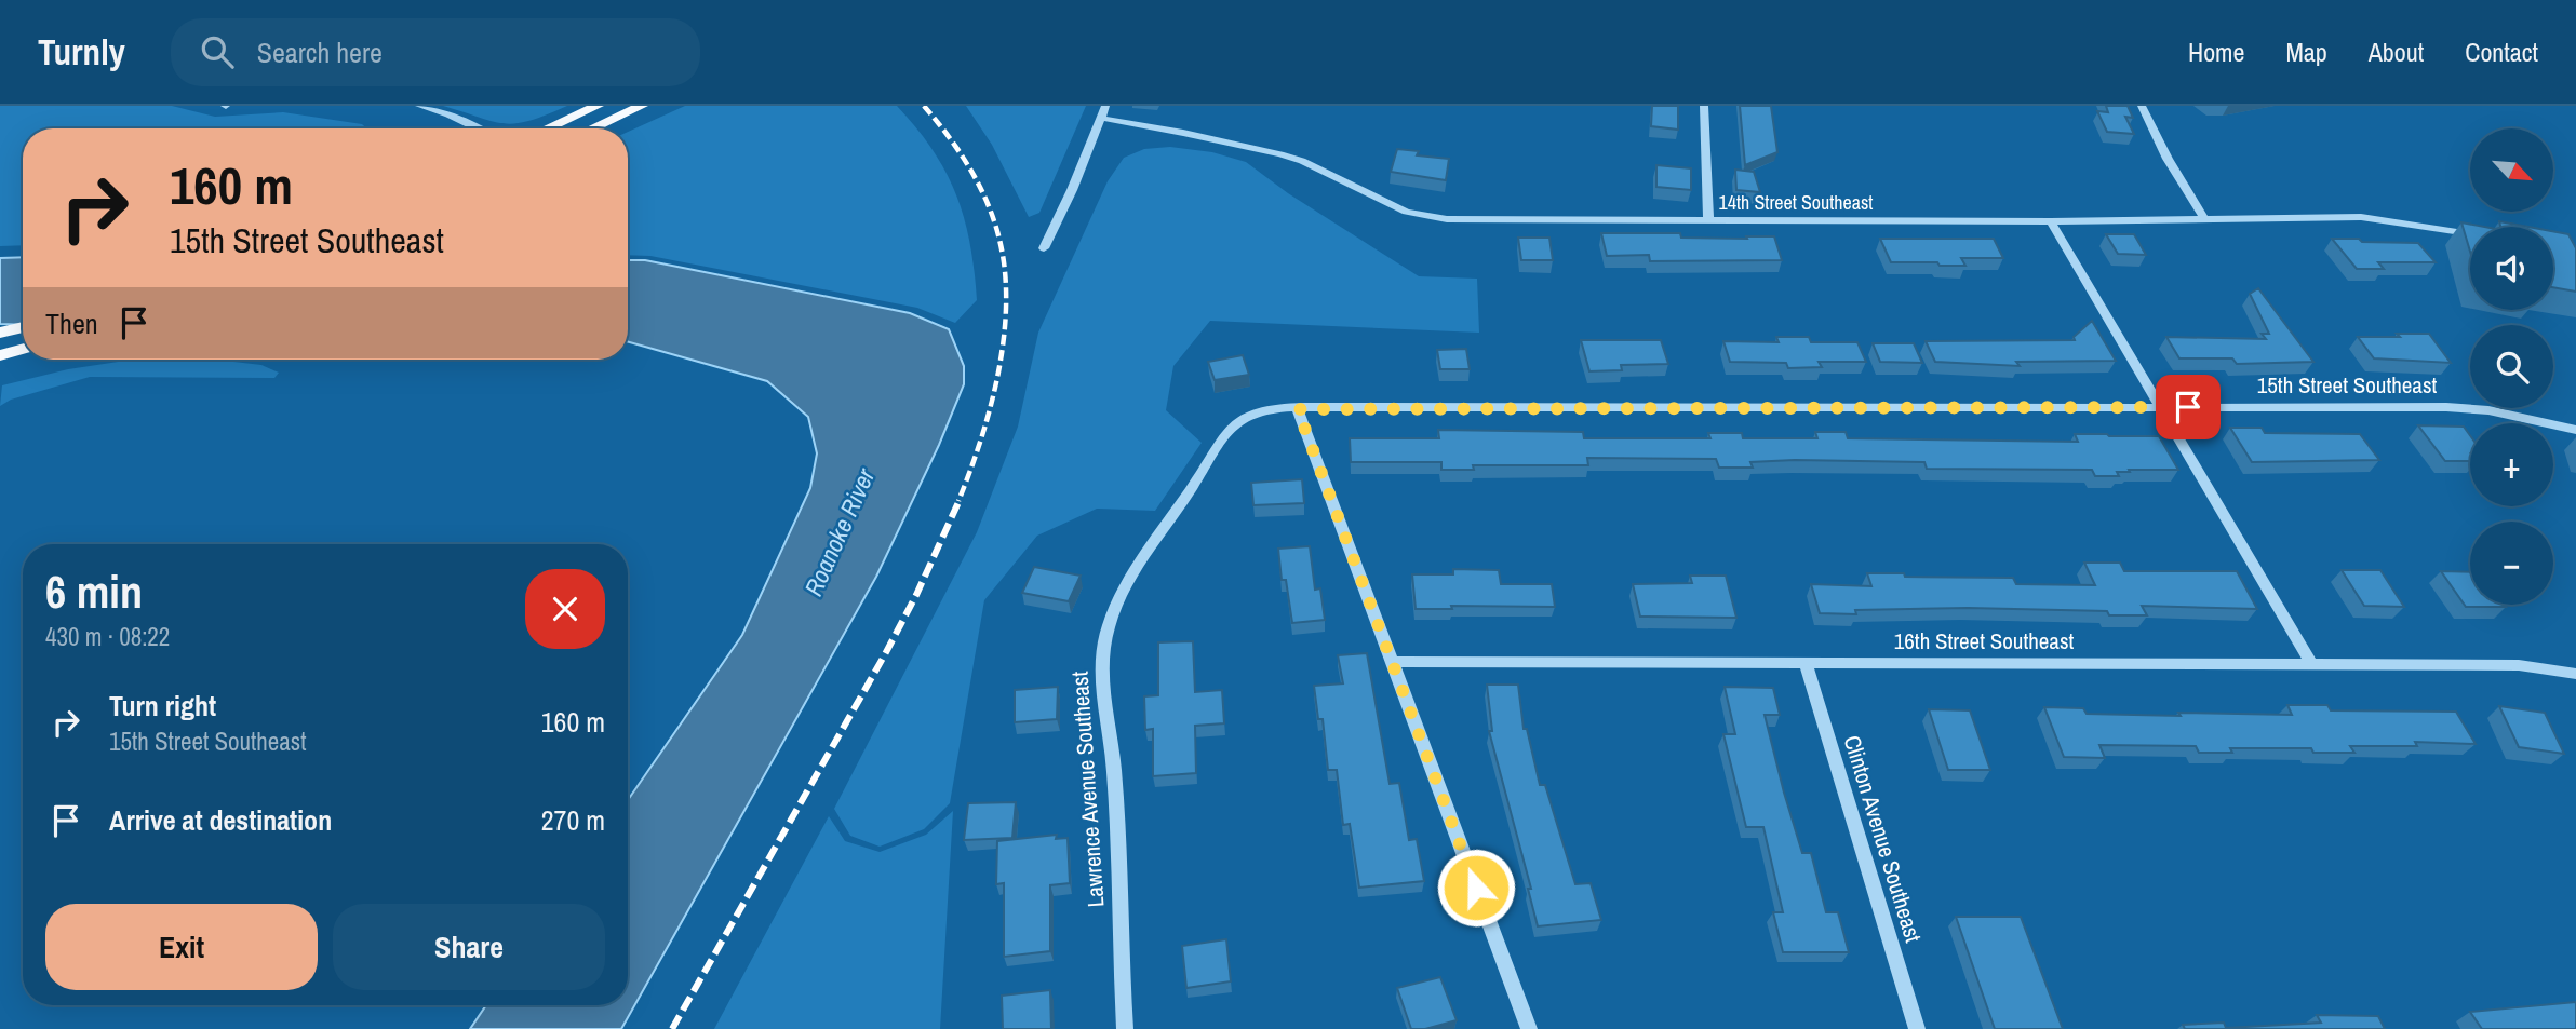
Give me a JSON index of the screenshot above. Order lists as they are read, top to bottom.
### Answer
{
  "streets": {
    "street": [
      "14th Street Southeast",
      "15th Street Southeast",
      "16th Street Southeast",
      "Lawrence Avenue Southeast",
      "Clinton Avenue Southeast"
    ]
  },
  "crossings": [
    ["15th Street Southeast", "Lawrence Avenue Southeast"],
    ["16th Street Southeast", "Clinton Avenue Southeast"]
  ],
  "water": ["Roanoke River"],
  "north": "bottom right",
  "page": {
    "header": "Turnly",
    "search": "Search here",
    "nav": [
      "Home",
      "Map",
      "About",
      "Contact"
    ],
    "map_buttons": ["+", "−"],
    "turn": ["160 m", "15th Street Southeast"],
    "then": "Then",
    "heading": ["6 min", "430 m · 08:22"],
    "list": [
      {
        "name": "Turn right",
        "note": "15th Street Southeast",
        "value": "160 m"
      },
      {
        "name": "Arrive at destination",
        "value": "270 m"
      }
    ],
    "buttons": ["Exit", "Share"]
  }
}
